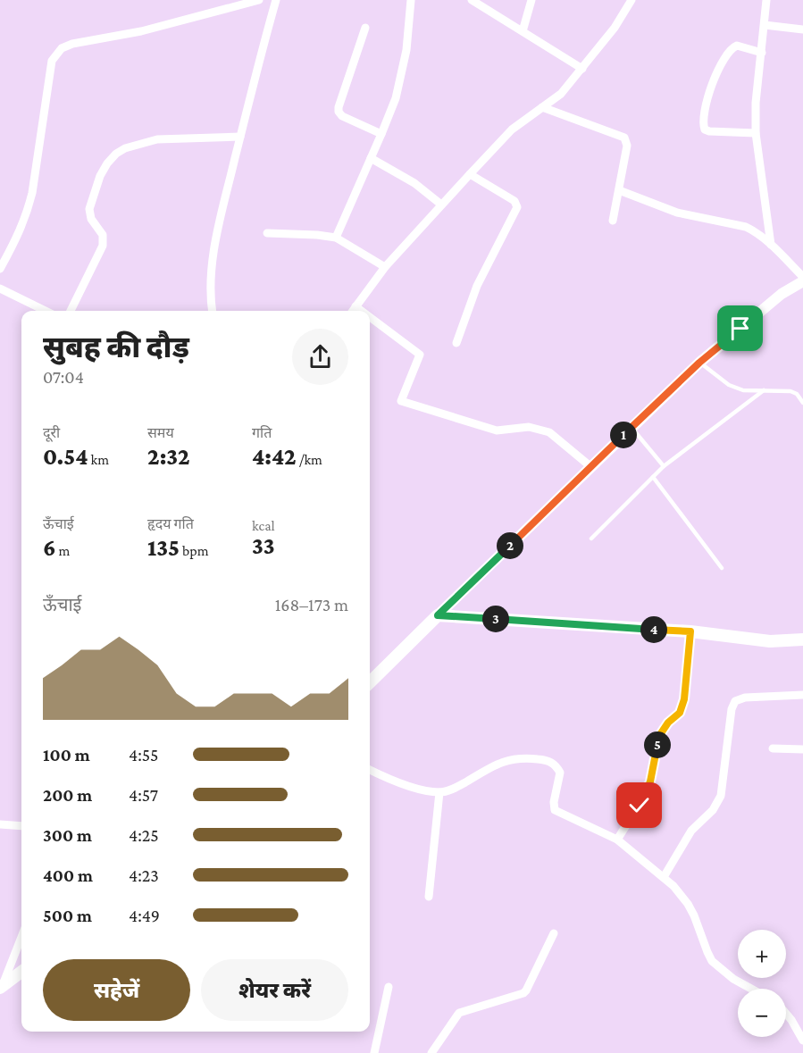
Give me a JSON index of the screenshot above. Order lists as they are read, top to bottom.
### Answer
{
  "page": {
    "heading": ["सुबह की दौड़", "07:04"],
    "stats": [
      ["दूरी", "0.54 km"],
      ["समय", "2:32"],
      ["गति", "4:42 /km"],
      ["ऊँचाई", "6 m"],
      ["हृदय गति", "135 bpm"],
      ["kcal", "33"]
    ],
    "pins": [
      "1",
      "2",
      "3",
      "4",
      "5"
    ],
    "chart": ["ऊँचाई", "168–173 m"],
    "list": [
      {
        "name": "100 m",
        "note": "4:55"
      },
      {
        "name": "200 m",
        "note": "4:57"
      },
      {
        "name": "300 m",
        "note": "4:25"
      },
      {
        "name": "400 m",
        "note": "4:23"
      },
      {
        "name": "500 m",
        "note": "4:49"
      }
    ],
    "map_buttons": ["+", "−"],
    "buttons": ["सहेजें", "शेयर करें"]
  }
}
